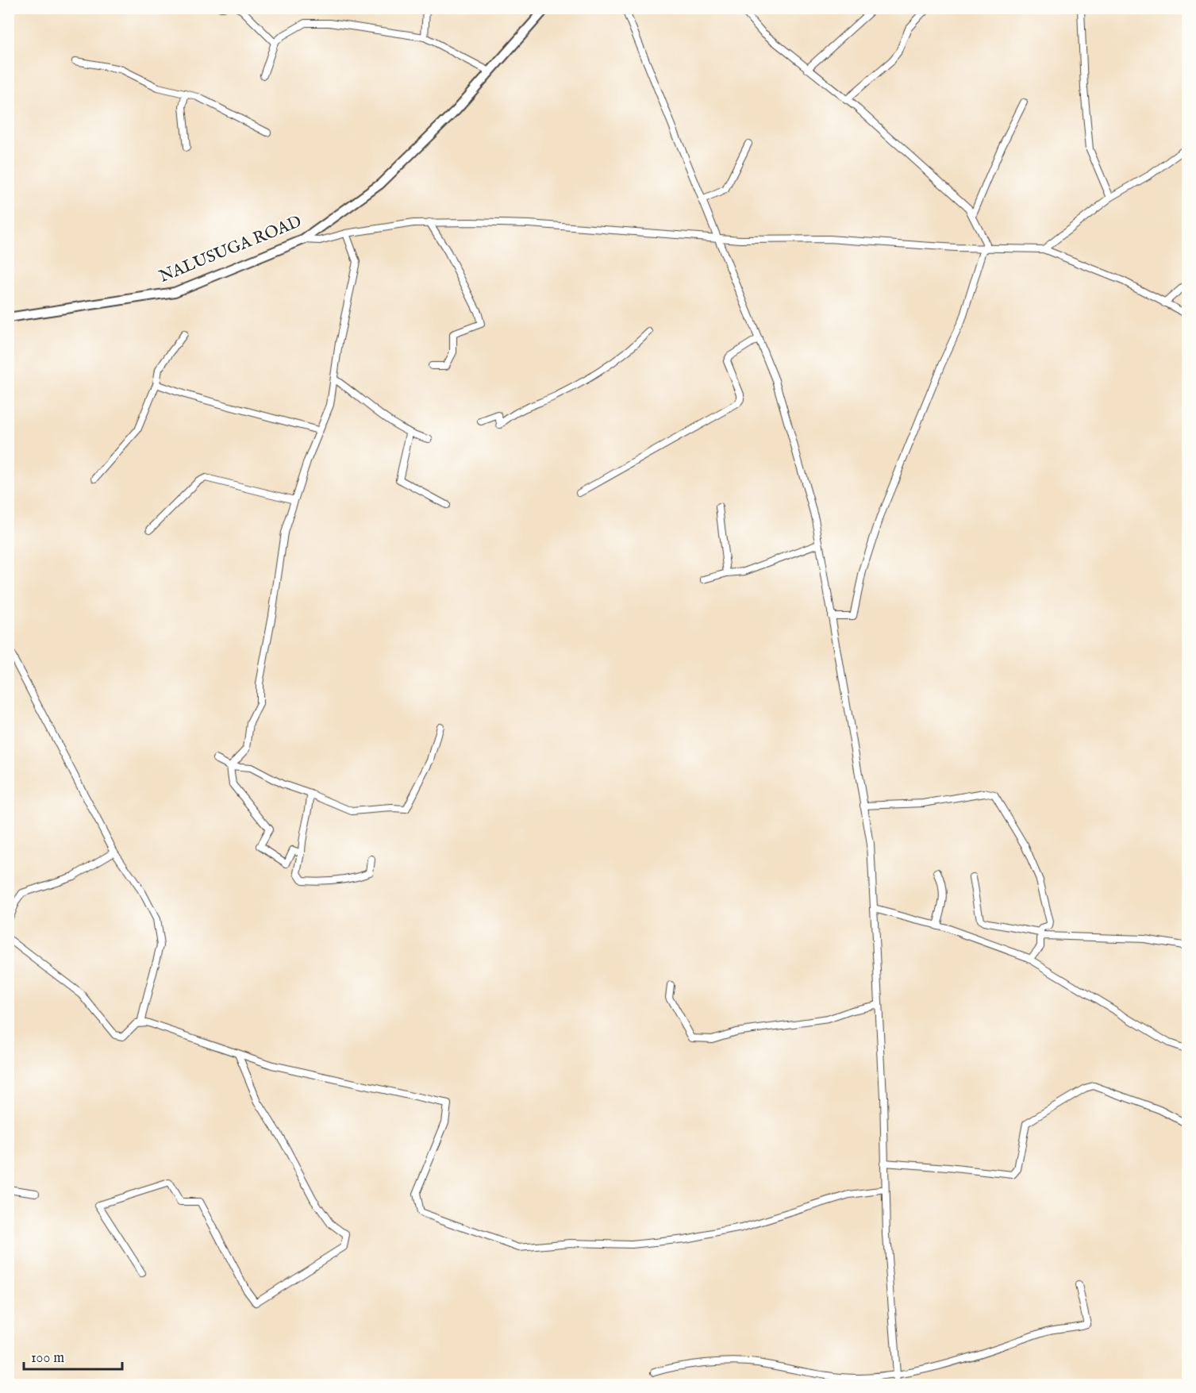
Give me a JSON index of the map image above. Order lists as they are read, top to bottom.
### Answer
{
  "streets": {
    "street": ["NALUSUGA ROAD"]
  },
  "scale_bar": "100 m"
}
